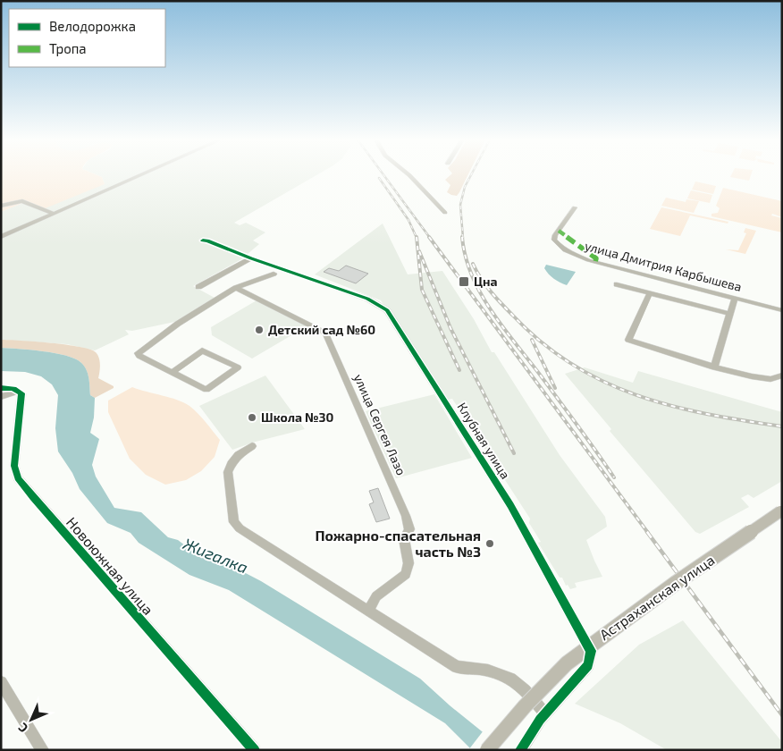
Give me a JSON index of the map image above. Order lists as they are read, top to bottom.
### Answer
{
  "streets": {
    "main road": ["Астраханская улица"],
    "street": [
      "улица Дмитрия Карбышева",
      "улица Сергея Лазо",
      "Клубная улица",
      "Новоюжная улица"
    ]
  },
  "water": ["Жигалка"],
  "places": {
    "transit": ["Цна"],
    "other": ["Детский сад №60", "Школа №30", "Пожарно-спасательная часть №3"]
  },
  "legend": ["Велодорожка", "Тропа"],
  "north": "bottom left"
}
